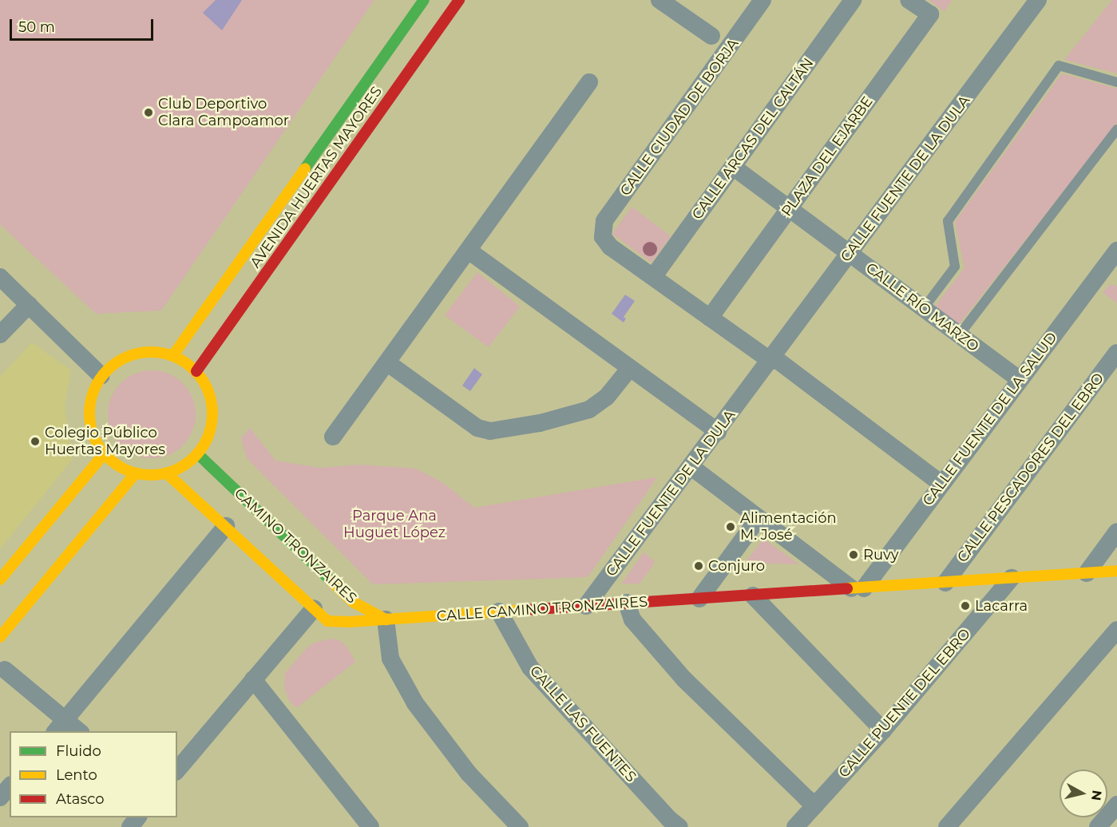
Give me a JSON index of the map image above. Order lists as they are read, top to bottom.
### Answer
{
  "streets": {
    "street": [
      "CALLE CIUDAD DE BORJA",
      "CALLE ARCAS DEL CALTÁN",
      "PLAZA DEL EJARBE",
      "AVENIDA HUERTAS MAYORES",
      "CALLE FUENTE DE LA DULA",
      "CALLE RÍO MARZO",
      "CALLE FUENTE DE LA SALUD",
      "CALLE PESCADORES DEL EBRO",
      "CAMINO TRONZAIRES",
      "CALLE CAMINO TRONZAIRES",
      "CALLE PUENTE DEL EBRO",
      "CALLE LAS FUENTES"
    ]
  },
  "crossings": [
    ["CALLE CIUDAD DE BORJA", "CALLE ARCAS DEL CALTÁN"],
    ["CALLE ARCAS DEL CALTÁN", "CALLE RÍO MARZO"],
    ["PLAZA DEL EJARBE", "CALLE RÍO MARZO"],
    ["AVENIDA HUERTAS MAYORES", "CAMINO TRONZAIRES"],
    ["CALLE FUENTE DE LA DULA", "CALLE RÍO MARZO"],
    ["CALLE FUENTE DE LA DULA", "CALLE CAMINO TRONZAIRES"],
    ["CALLE RÍO MARZO", "CALLE FUENTE DE LA SALUD"],
    ["CALLE FUENTE DE LA SALUD", "CALLE CAMINO TRONZAIRES"],
    ["CALLE PESCADORES DEL EBRO", "CALLE CAMINO TRONZAIRES"],
    ["CAMINO TRONZAIRES", "CALLE CAMINO TRONZAIRES"],
    ["CALLE CAMINO TRONZAIRES", "CALLE PUENTE DEL EBRO"],
    ["CALLE CAMINO TRONZAIRES", "CALLE LAS FUENTES"]
  ],
  "parks": ["Parque Ana Huguet López"],
  "places": [
    "Club Deportivo Clara Campoamor",
    "Colegio Público Huertas Mayores",
    "Alimentación M. José",
    "Ruvy",
    "Conjuro",
    "Lacarra"
  ],
  "legend": ["Fluido", "Lento", "Atasco"],
  "scale_bar": "50 m",
  "north": "right"
}
